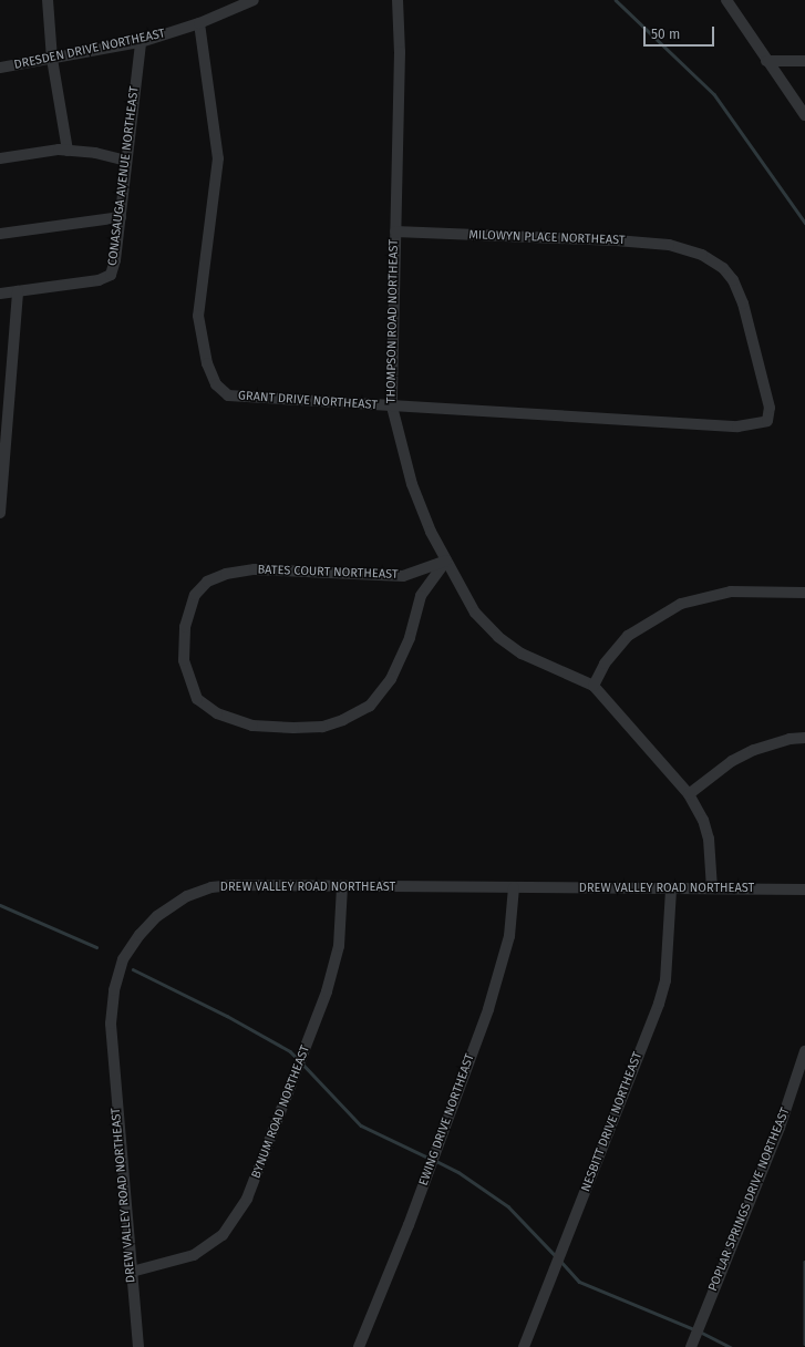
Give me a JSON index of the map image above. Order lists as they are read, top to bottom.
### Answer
{
  "streets": {
    "street": [
      "DRESDEN DRIVE NORTHEAST",
      "CONASAUGA AVENUE NORTHEAST",
      "MILOWYN PLACE NORTHEAST",
      "THOMPSON ROAD NORTHEAST",
      "GRANT DRIVE NORTHEAST",
      "BATES COURT NORTHEAST",
      "DREW VALLEY ROAD NORTHEAST",
      "BYNUM ROAD NORTHEAST",
      "EWING DRIVE NORTHEAST",
      "NESBITT DRIVE NORTHEAST",
      "POPLAR SPRINGS DRIVE NORTHEAST"
    ]
  },
  "crossings": [
    ["DRESDEN DRIVE NORTHEAST", "CONASAUGA AVENUE NORTHEAST"],
    ["DRESDEN DRIVE NORTHEAST", "GRANT DRIVE NORTHEAST"],
    ["MILOWYN PLACE NORTHEAST", "THOMPSON ROAD NORTHEAST"],
    ["MILOWYN PLACE NORTHEAST", "GRANT DRIVE NORTHEAST"],
    ["THOMPSON ROAD NORTHEAST", "GRANT DRIVE NORTHEAST"],
    ["THOMPSON ROAD NORTHEAST", "BATES COURT NORTHEAST"],
    ["THOMPSON ROAD NORTHEAST", "DREW VALLEY ROAD NORTHEAST"],
    ["DREW VALLEY ROAD NORTHEAST", "BYNUM ROAD NORTHEAST"],
    ["DREW VALLEY ROAD NORTHEAST", "EWING DRIVE NORTHEAST"],
    ["DREW VALLEY ROAD NORTHEAST", "NESBITT DRIVE NORTHEAST"]
  ],
  "scale_bar": "50 m"
}
